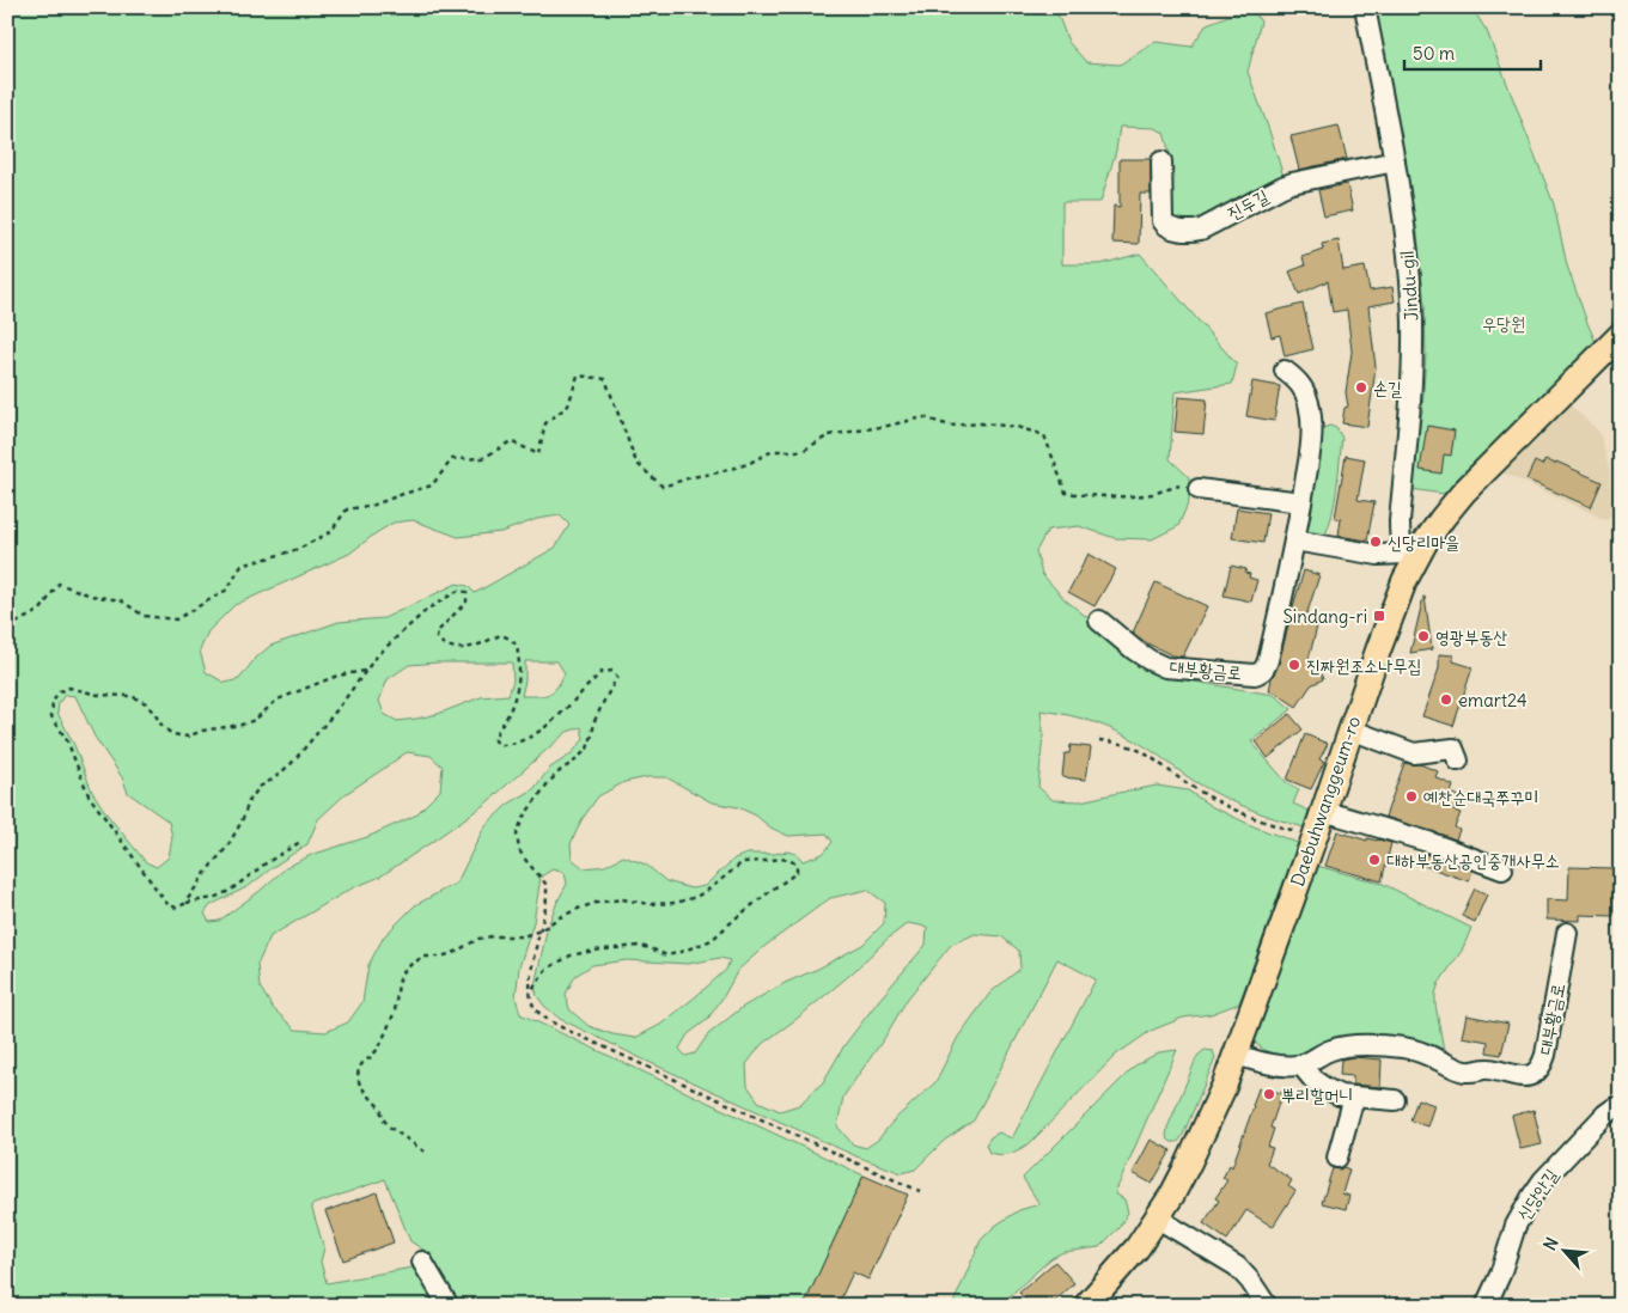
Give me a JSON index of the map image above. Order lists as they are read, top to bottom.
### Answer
{
  "streets": {
    "main road": ["Daebuhwanggeum-ro"],
    "street": [
      "진두길",
      "Jindu-gil",
      "대부황금로",
      "신당안길"
    ]
  },
  "crossings": [
    ["진두길", "Jindu-gil"],
    ["Jindu-gil", "Daebuhwanggeum-ro"]
  ],
  "parks": ["우당원"],
  "places": {
    "other": [
      "손길",
      "신당리마을",
      "영광부동산",
      "진짜원조소나무집",
      "emart24",
      "예찬순대국쭈꾸미",
      "대하부동산공인중개사무소",
      "뿌리할머니"
    ],
    "transit": ["Sindang-ri"]
  },
  "scale_bar": "50 m",
  "north": "top left"
}
